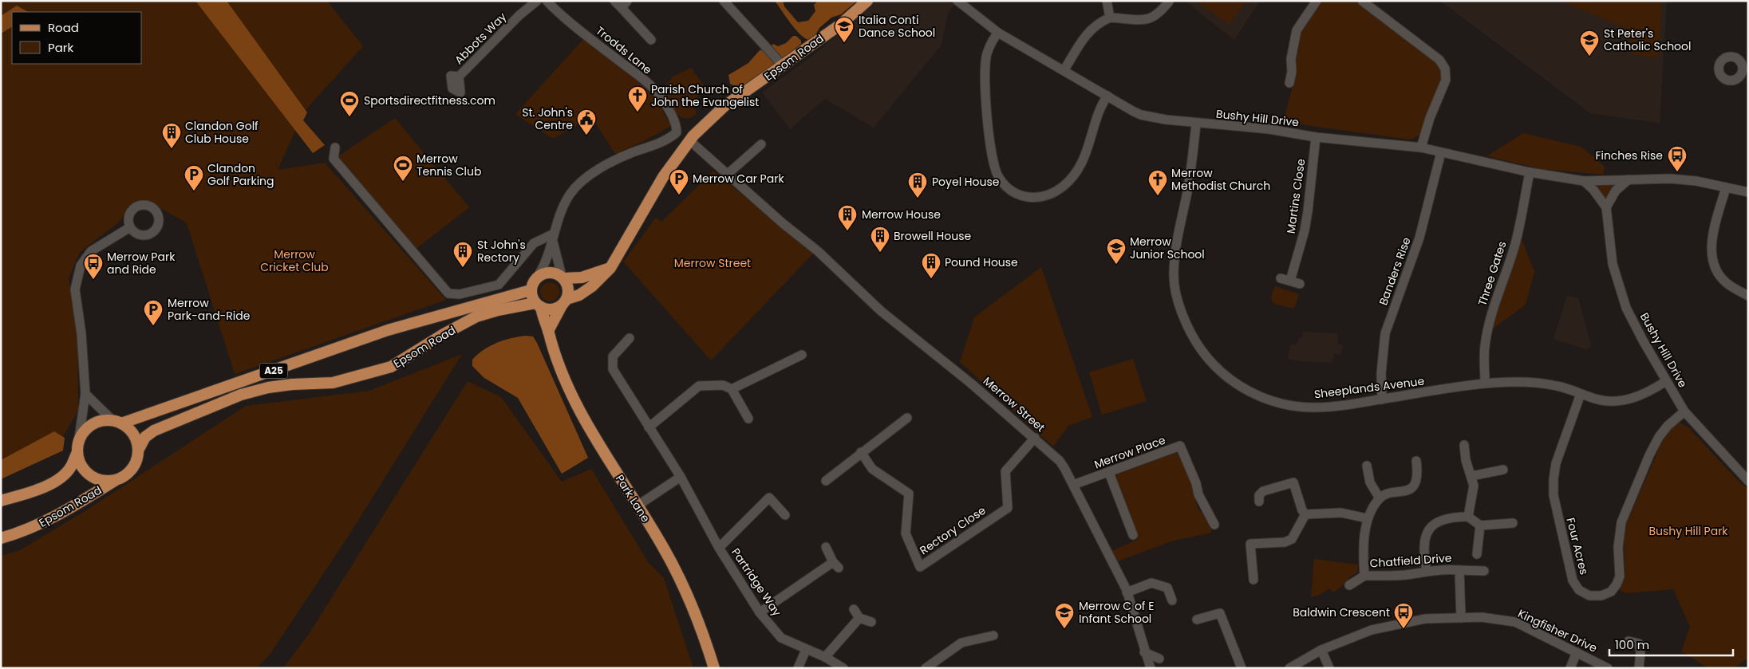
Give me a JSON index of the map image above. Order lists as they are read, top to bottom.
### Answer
{
  "streets": {
    "main road": ["Epsom Road", "A25", "Park Lane"],
    "street": [
      "Abbots Way",
      "Trodds Lane",
      "Bushy Hill Drive",
      "Martins Close",
      "Banders Rise",
      "Three Gates",
      "Sheeplands Avenue",
      "Merrow Street",
      "Merrow Place",
      "Rectory Close",
      "Four Acres",
      "Chatfield Drive",
      "Partridge Way",
      "Kingfisher Drive"
    ]
  },
  "crossings": [
    ["Epsom Road", "Merrow Street"],
    ["Epsom Road", "Park Lane"],
    ["Bushy Hill Drive", "Martins Close"],
    ["Bushy Hill Drive", "Banders Rise"],
    ["Bushy Hill Drive", "Three Gates"],
    ["Bushy Hill Drive", "Sheeplands Avenue"],
    ["Bushy Hill Drive", "Four Acres"],
    ["Banders Rise", "Sheeplands Avenue"],
    ["Three Gates", "Sheeplands Avenue"],
    ["Sheeplands Avenue", "Four Acres"],
    ["Merrow Street", "Merrow Place"],
    ["Merrow Street", "Rectory Close"],
    ["Chatfield Drive", "Kingfisher Drive"]
  ],
  "parks": ["Merrow Cricket Club", "Merrow Street", "Bushy Hill Park"],
  "places": {
    "school or university": [
      "Italia Conti Dance School",
      "St Peter's Catholic School",
      "Merrow Junior School",
      "Merrow C of E Infant School"
    ],
    "church": ["Parish Church of John the Evangelist", "Merrow Methodist Church"],
    "sports": ["Sportsdirectfitness.com", "Merrow Tennis Club"],
    "public building": ["St. John's Centre"],
    "building": [
      "Clandon Golf Club House",
      "Poyel House",
      "Merrow House",
      "Browell House",
      "St John's Rectory",
      "Pound House"
    ],
    "bus stop": ["Finches Rise", "Merrow Park and Ride", "Baldwin Crescent"],
    "parking": ["Clandon Golf Parking", "Merrow Car Park", "Merrow Park-and-Ride"]
  },
  "legend": ["Road", "Park"],
  "scale_bar": "100 m"
}
